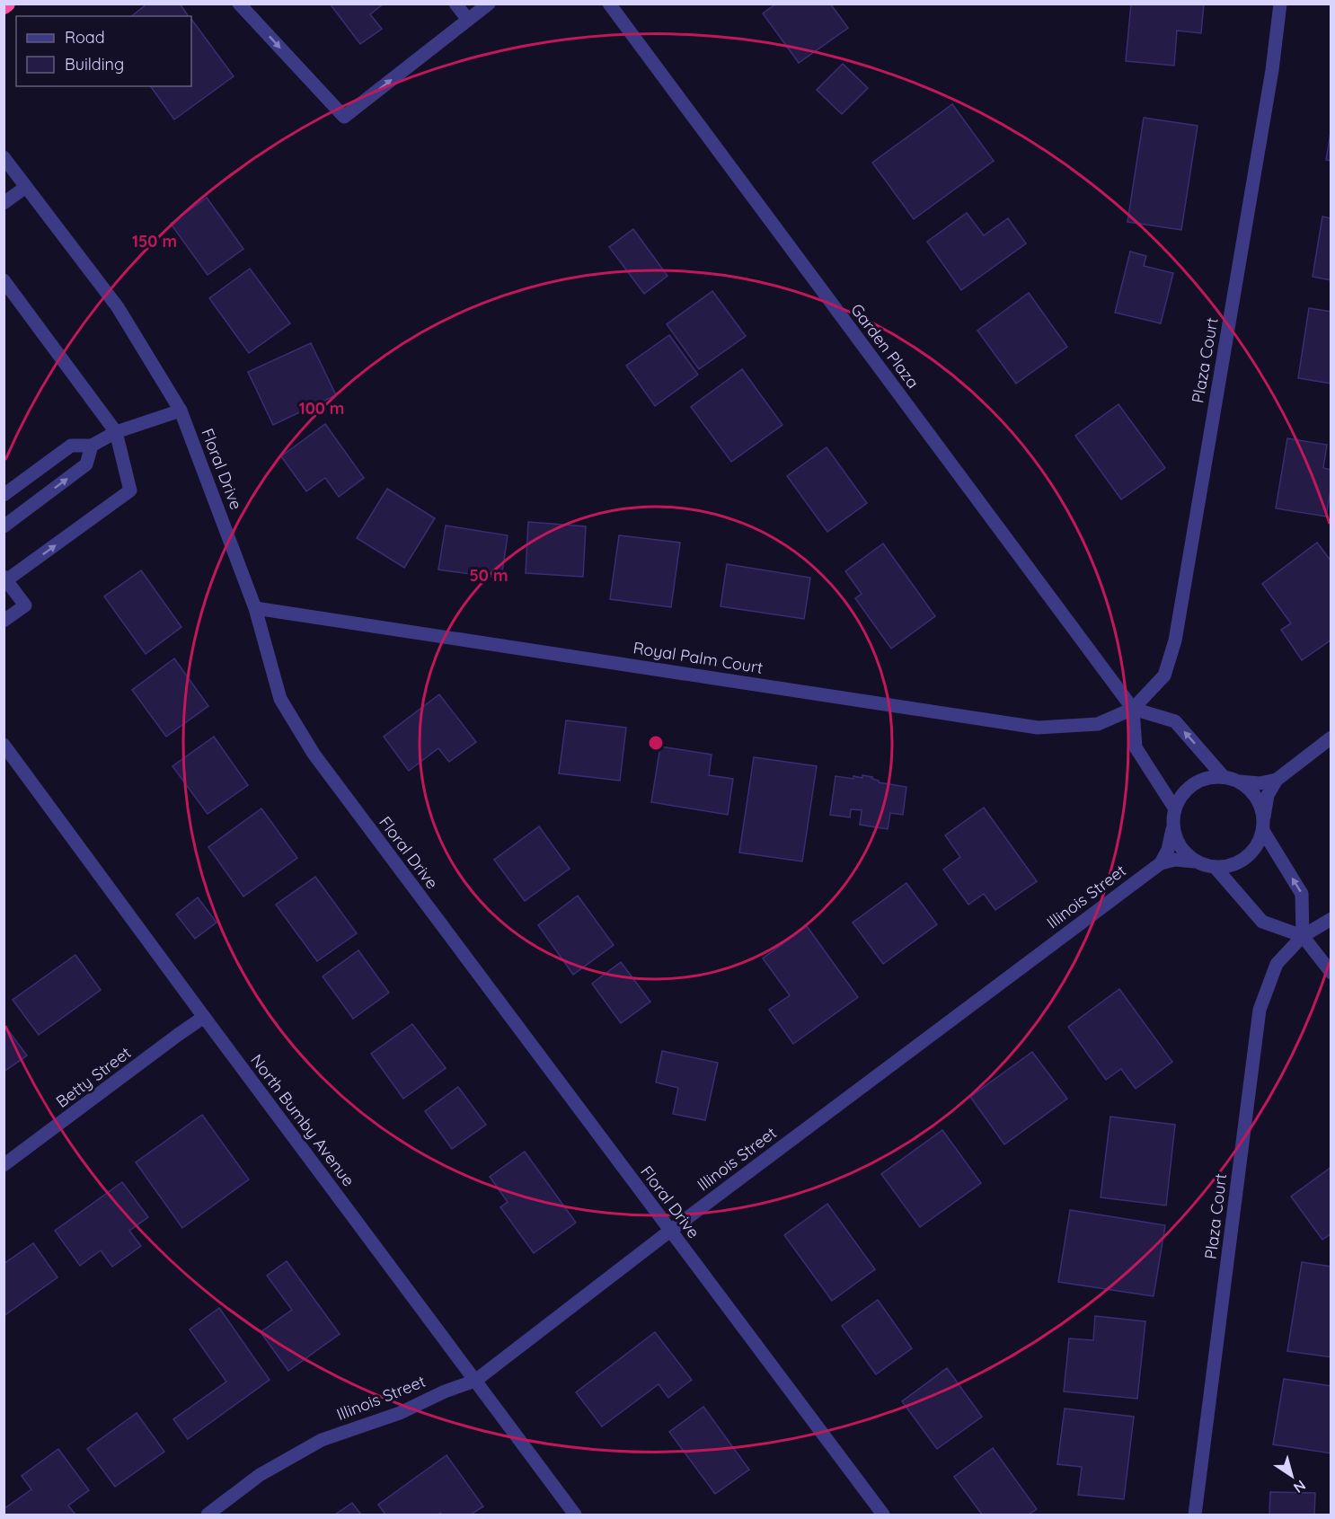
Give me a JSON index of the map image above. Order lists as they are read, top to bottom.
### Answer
{
  "streets": {
    "street": [
      "Garden Plaza",
      "Plaza Court",
      "Floral Drive",
      "Royal Palm Court",
      "Illinois Street",
      "Betty Street",
      "North Bumby Avenue"
    ]
  },
  "crossings": [
    ["Garden Plaza", "Plaza Court"],
    ["Garden Plaza", "Royal Palm Court"],
    ["Plaza Court", "Royal Palm Court"],
    ["Floral Drive", "Royal Palm Court"],
    ["Floral Drive", "Illinois Street"],
    ["Illinois Street", "North Bumby Avenue"],
    ["Betty Street", "North Bumby Avenue"]
  ],
  "legend": ["Road", "Building"],
  "north": "bottom right",
  "rings": ["150 m", "100 m", "50 m"]
}
